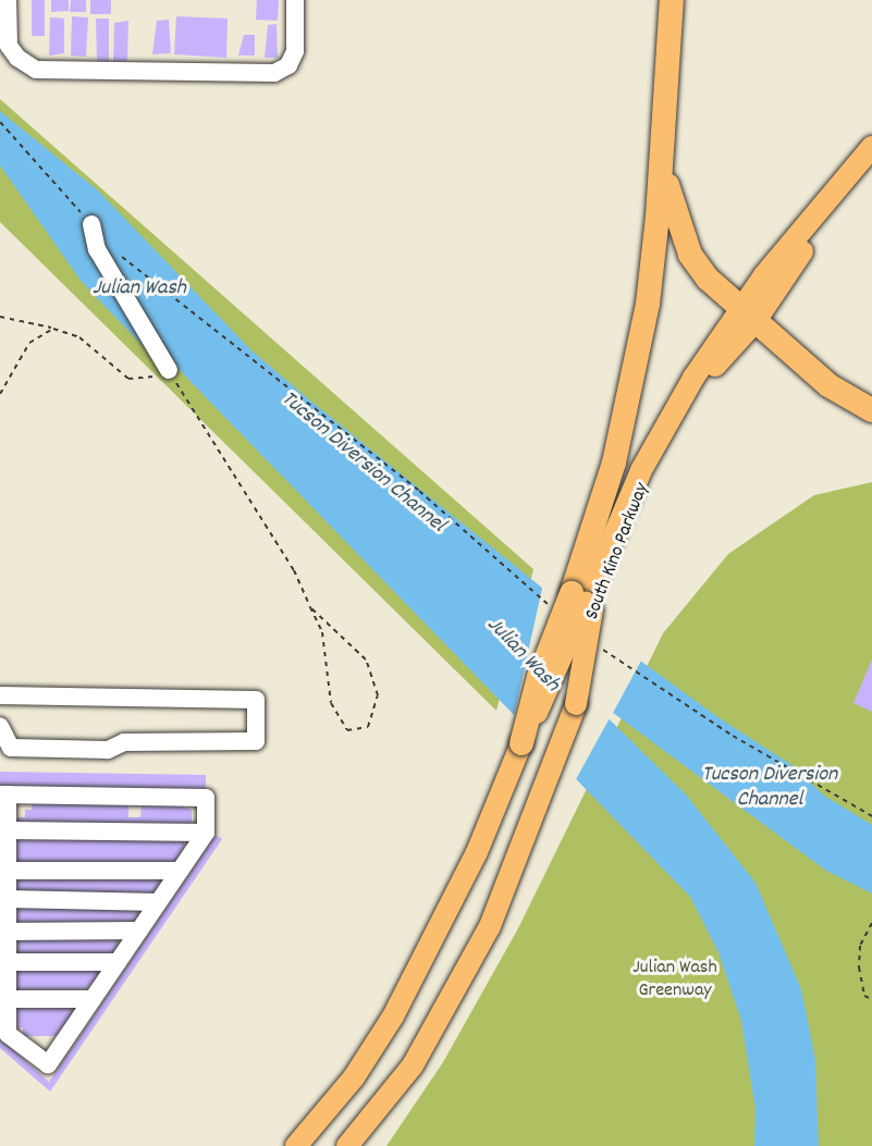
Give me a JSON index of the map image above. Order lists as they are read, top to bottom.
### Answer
{
  "streets": {
    "main road": ["South Kino Parkway"]
  },
  "water": ["Julian Wash", "Tucson Diversion Channel"],
  "parks": ["Julian Wash Greenway"]
}
